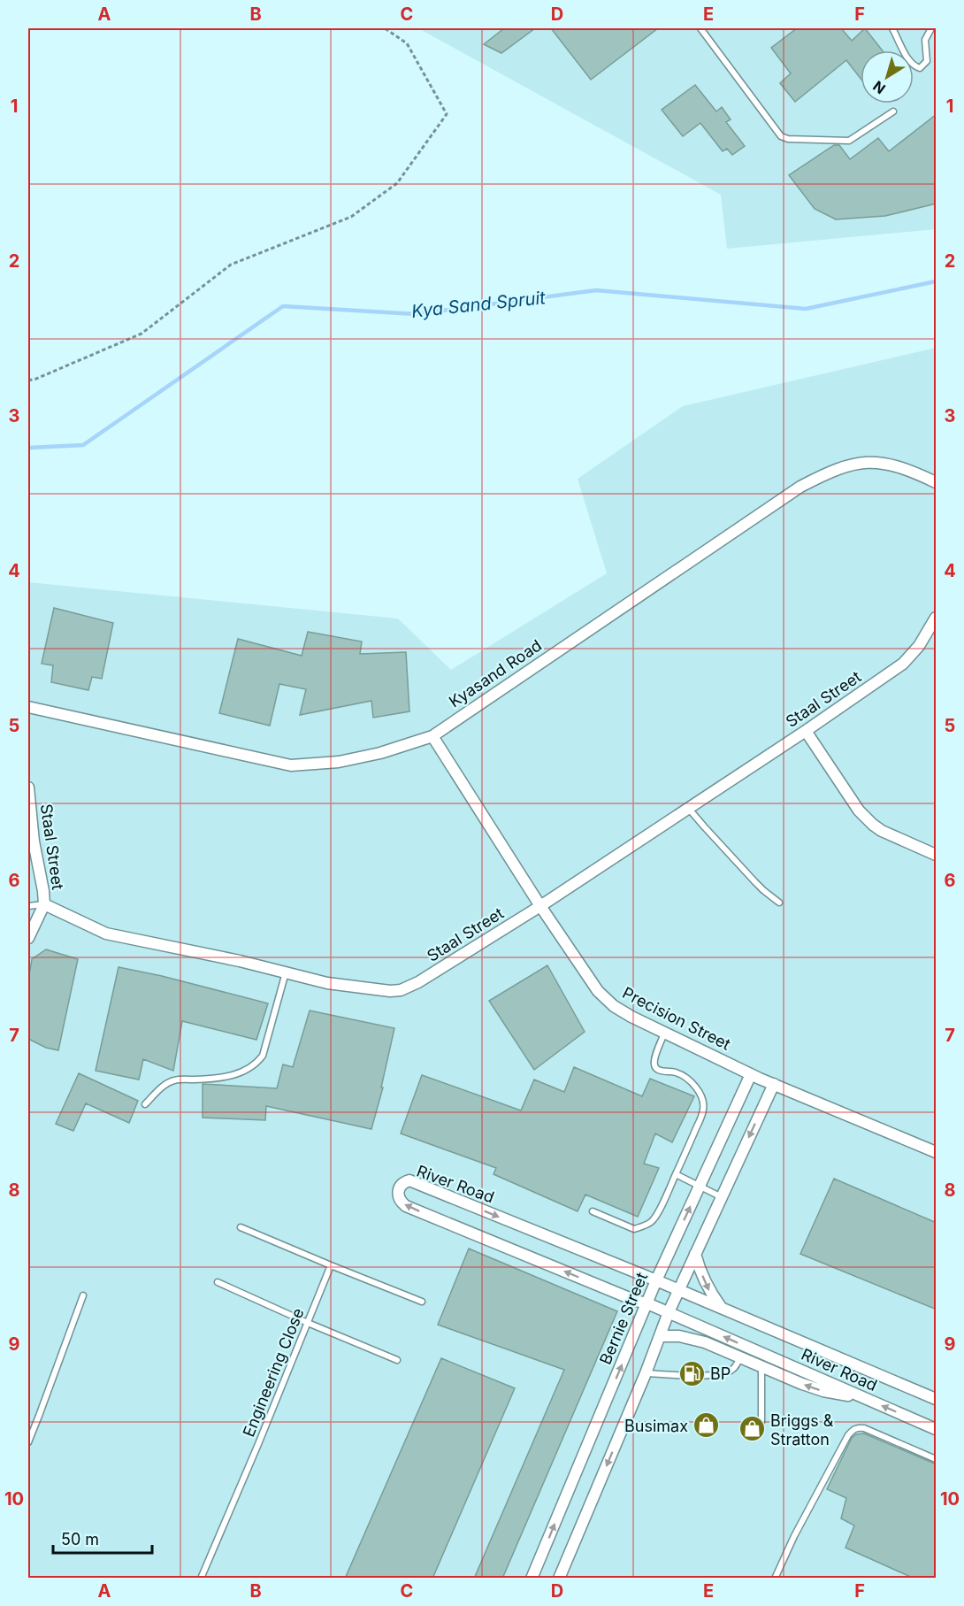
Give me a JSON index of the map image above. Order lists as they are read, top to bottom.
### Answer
{
  "streets": {
    "street": [
      "Kyasand Road",
      "Staal Street",
      "Precision Street",
      "River Road",
      "Bernie Street"
    ],
    "lane": ["Engineering Close"]
  },
  "crossings": [
    ["Kyasand Road", "Precision Street"],
    ["Staal Street", "Precision Street"],
    ["Precision Street", "Bernie Street"],
    ["River Road", "Bernie Street"]
  ],
  "water": ["Kya Sand Spruit"],
  "places": {
    "fuel station": ["BP"],
    "shop": ["Busimax", "Briggs & Stratton"]
  },
  "scale_bar": "50 m",
  "north": "bottom left",
  "grid": {
    "columns": [
      "A",
      "B",
      "C",
      "D",
      "E",
      "F"
    ],
    "rows": [
      "1",
      "2",
      "3",
      "4",
      "5",
      "6",
      "7",
      "8",
      "9",
      "10"
    ]
  }
}
